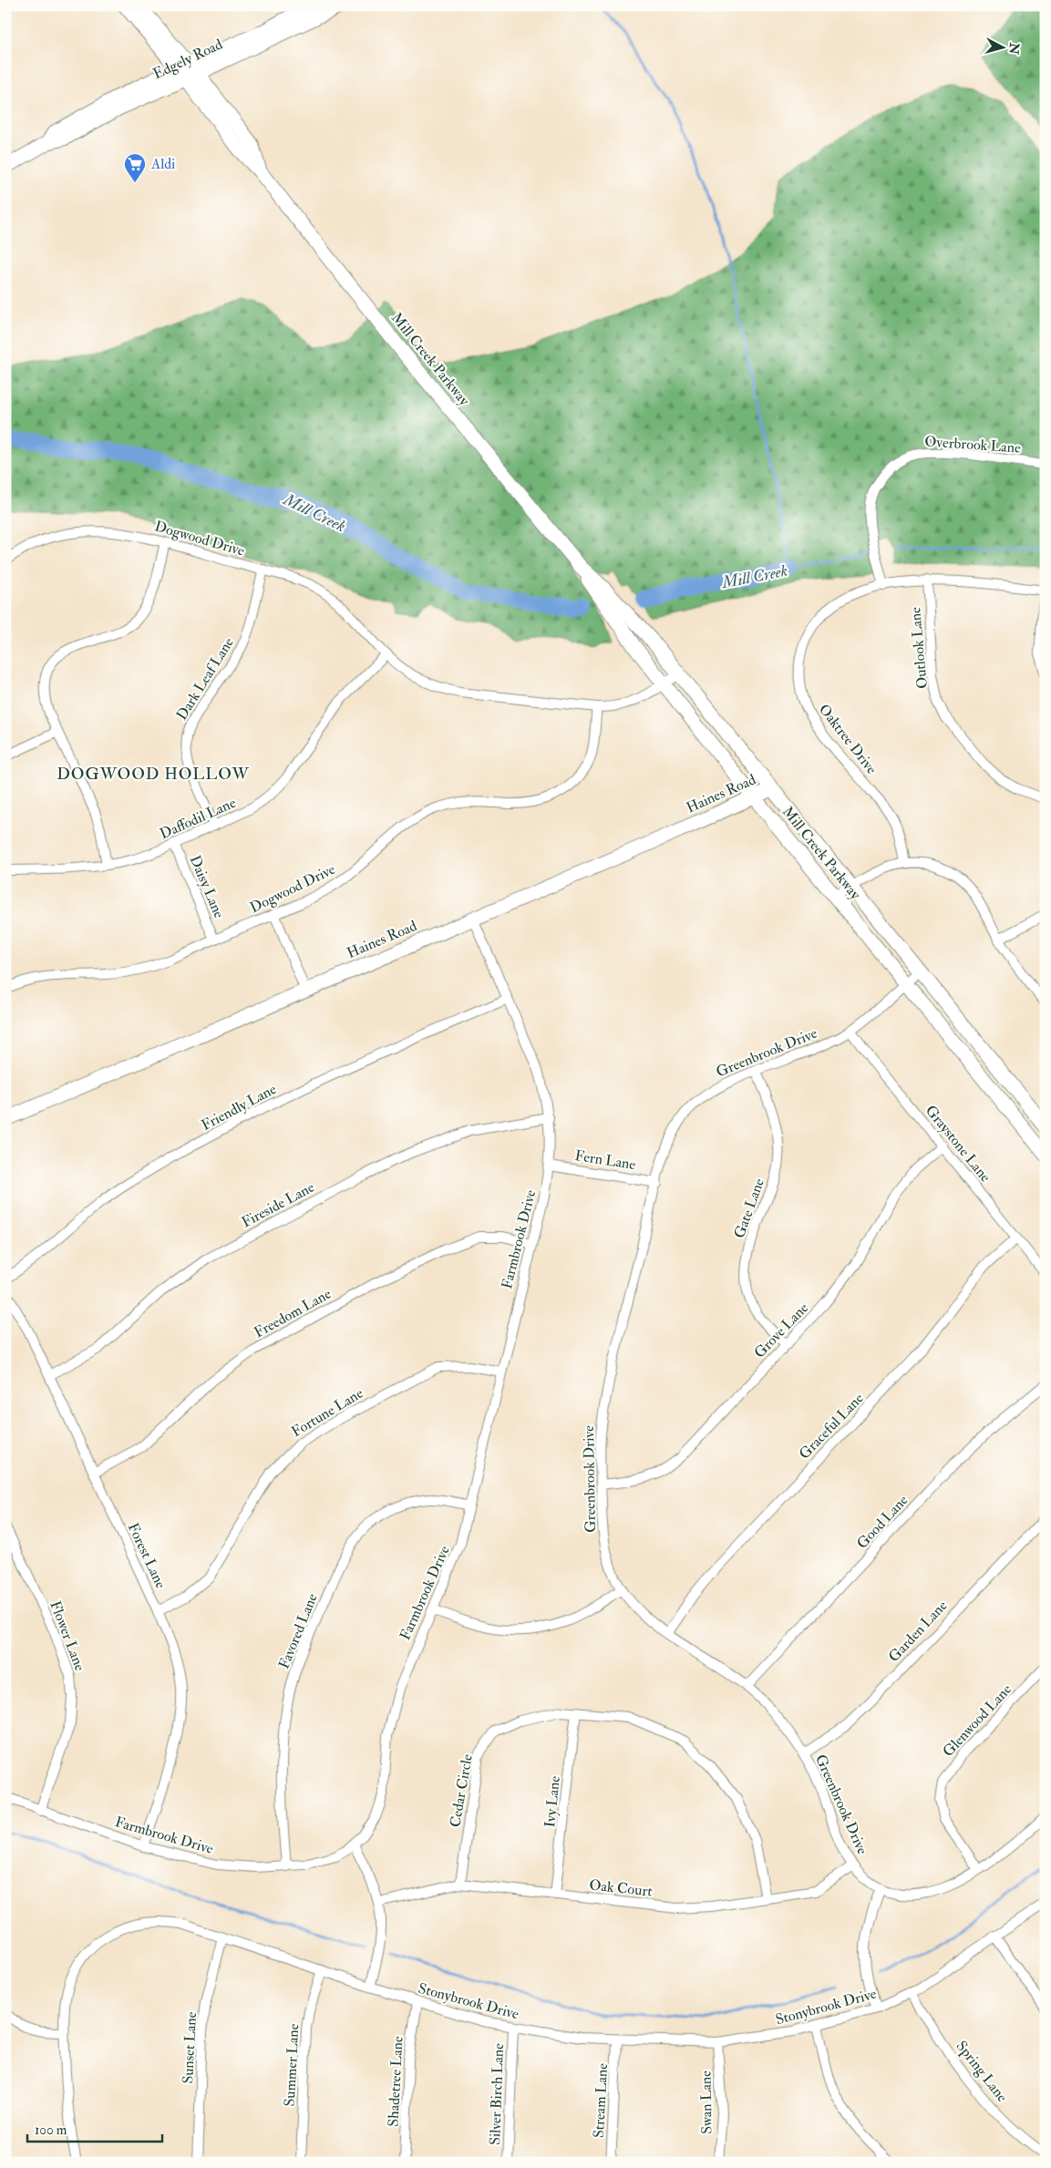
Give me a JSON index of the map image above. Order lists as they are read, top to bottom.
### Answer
{
  "streets": {
    "main road": ["Edgely Road", "Mill Creek Parkway", "Haines Road"],
    "street": [
      "Overbrook Lane",
      "Dogwood Drive",
      "Outlook Lane",
      "Dark Leaf Lane",
      "Oaktree Drive",
      "Daffodil Lane",
      "Daisy Lane",
      "Greenbrook Drive",
      "Friendly Lane",
      "Graystone Lane",
      "Fern Lane",
      "Fireside Lane",
      "Gate Lane",
      "Farmbrook Drive",
      "Freedom Lane",
      "Grove Lane",
      "Fortune Lane",
      "Graceful Lane",
      "Good Lane",
      "Forest Lane",
      "Favored Lane",
      "Garden Lane",
      "Flower Lane",
      "Glenwood Lane",
      "Cedar Circle",
      "Ivy Lane",
      "Oak Court",
      "Stonybrook Drive",
      "Sunset Lane",
      "Summer Lane",
      "Spring Lane",
      "Shadetree Lane",
      "Silver Birch Lane",
      "Stream Lane",
      "Swan Lane"
    ]
  },
  "crossings": [
    ["Edgely Road", "Mill Creek Parkway"],
    ["Mill Creek Parkway", "Dogwood Drive"],
    ["Mill Creek Parkway", "Haines Road"],
    ["Mill Creek Parkway", "Greenbrook Drive"],
    ["Overbrook Lane", "Oaktree Drive"],
    ["Dogwood Drive", "Dark Leaf Lane"],
    ["Dogwood Drive", "Daffodil Lane"],
    ["Dogwood Drive", "Daisy Lane"],
    ["Outlook Lane", "Oaktree Drive"],
    ["Dark Leaf Lane", "Daffodil Lane"],
    ["Haines Road", "Farmbrook Drive"],
    ["Daffodil Lane", "Daisy Lane"],
    ["Greenbrook Drive", "Graystone Lane"],
    ["Greenbrook Drive", "Fern Lane"],
    ["Greenbrook Drive", "Gate Lane"],
    ["Greenbrook Drive", "Grove Lane"],
    ["Greenbrook Drive", "Graceful Lane"],
    ["Greenbrook Drive", "Good Lane"],
    ["Greenbrook Drive", "Garden Lane"],
    ["Greenbrook Drive", "Glenwood Lane"],
    ["Greenbrook Drive", "Oak Court"],
    ["Friendly Lane", "Farmbrook Drive"],
    ["Graystone Lane", "Grove Lane"],
    ["Graystone Lane", "Graceful Lane"],
    ["Fern Lane", "Farmbrook Drive"],
    ["Fireside Lane", "Farmbrook Drive"],
    ["Fireside Lane", "Forest Lane"],
    ["Gate Lane", "Grove Lane"],
    ["Farmbrook Drive", "Freedom Lane"],
    ["Farmbrook Drive", "Fortune Lane"],
    ["Farmbrook Drive", "Forest Lane"],
    ["Farmbrook Drive", "Favored Lane"],
    ["Farmbrook Drive", "Flower Lane"],
    ["Freedom Lane", "Forest Lane"],
    ["Fortune Lane", "Forest Lane"],
    ["Cedar Circle", "Ivy Lane"],
    ["Cedar Circle", "Oak Court"],
    ["Ivy Lane", "Oak Court"],
    ["Stonybrook Drive", "Sunset Lane"],
    ["Stonybrook Drive", "Summer Lane"],
    ["Stonybrook Drive", "Spring Lane"],
    ["Stonybrook Drive", "Shadetree Lane"],
    ["Stonybrook Drive", "Silver Birch Lane"],
    ["Stonybrook Drive", "Stream Lane"],
    ["Stonybrook Drive", "Swan Lane"]
  ],
  "districts": ["DOGWOOD HOLLOW"],
  "water": ["Mill Creek"],
  "places": {
    "supermarket": ["Aldi"]
  },
  "scale_bar": "100 m",
  "north": "right"
}
